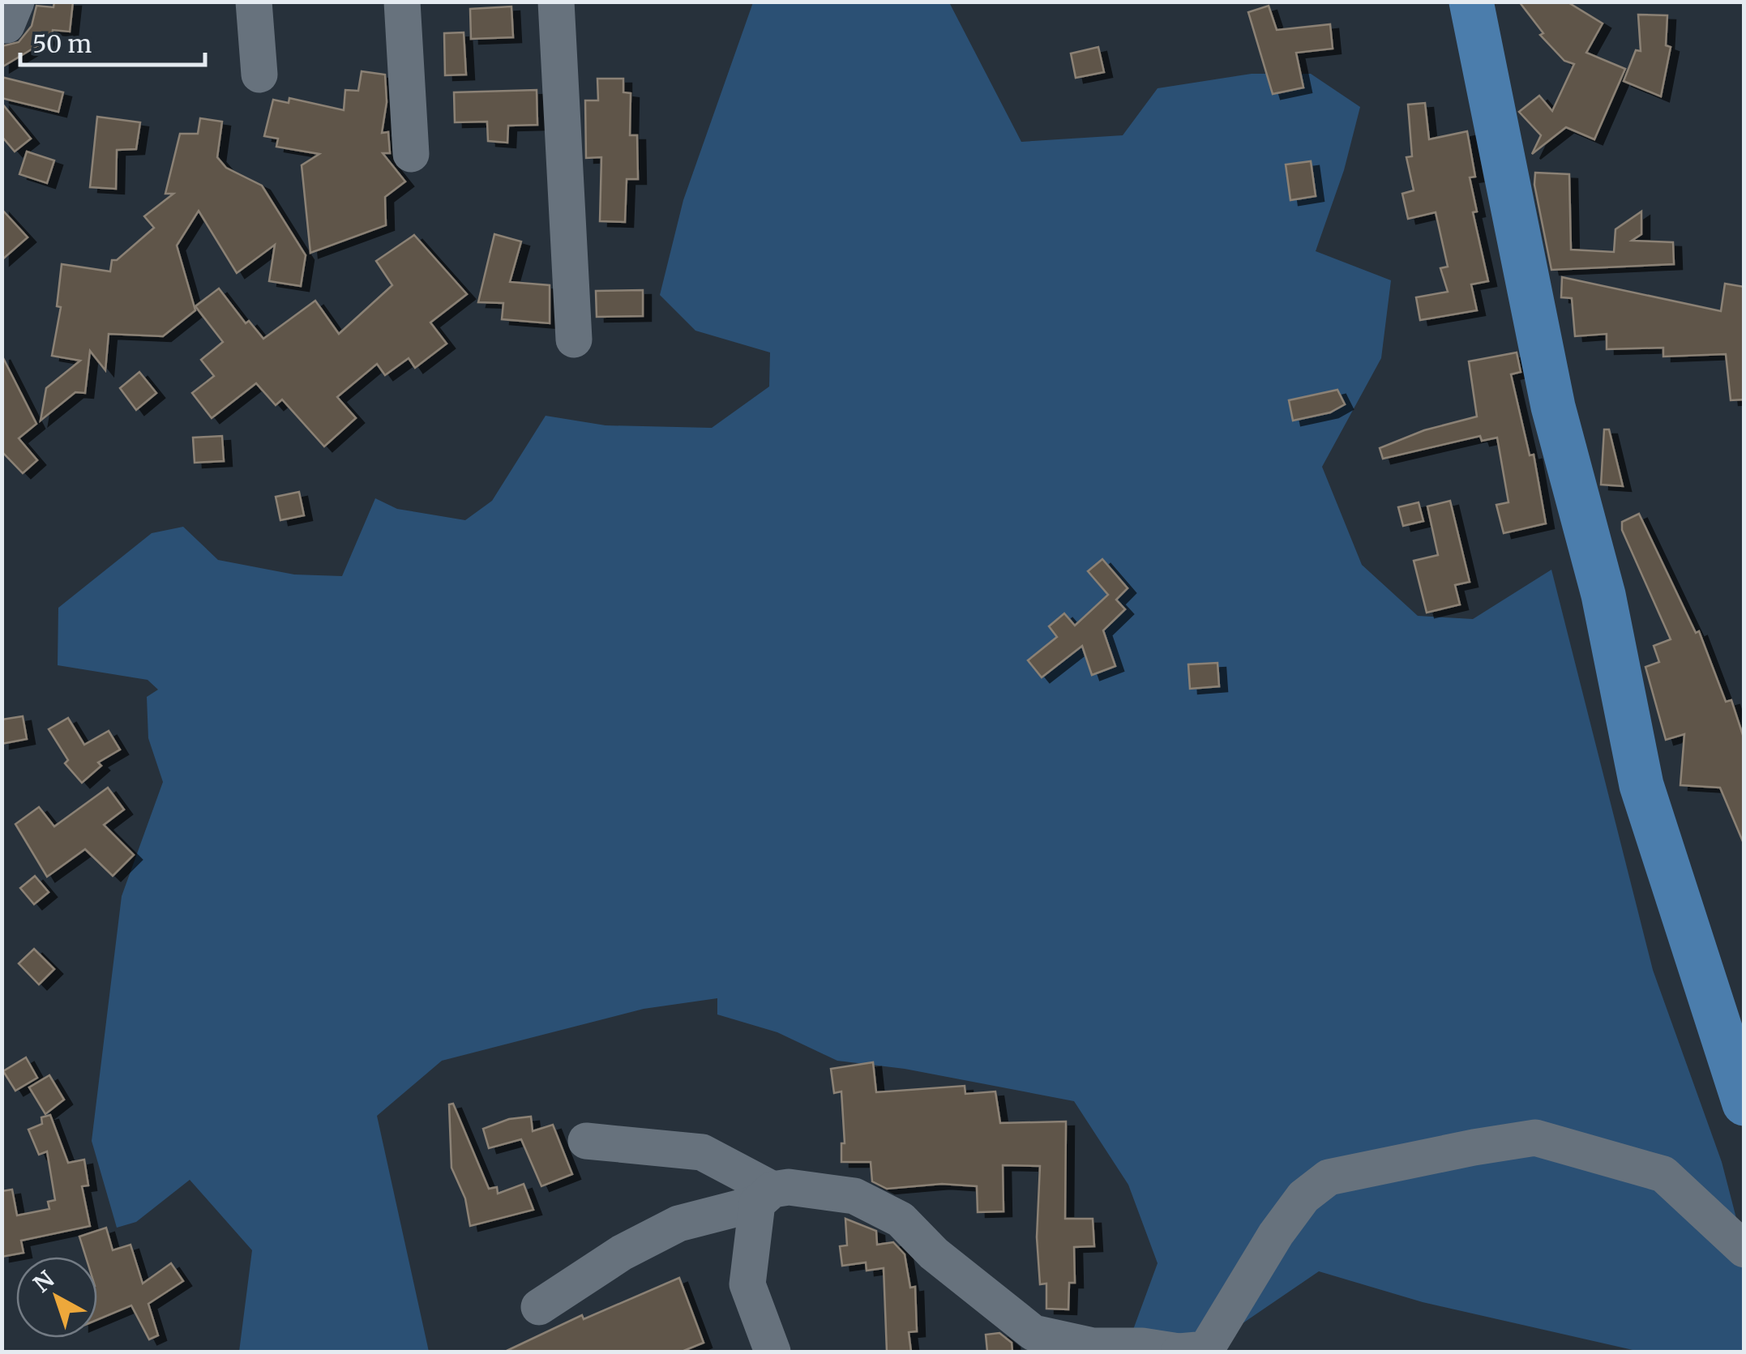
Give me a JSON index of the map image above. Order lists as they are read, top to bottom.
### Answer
{
  "scale_bar": "50 m",
  "north": "top left"
}
